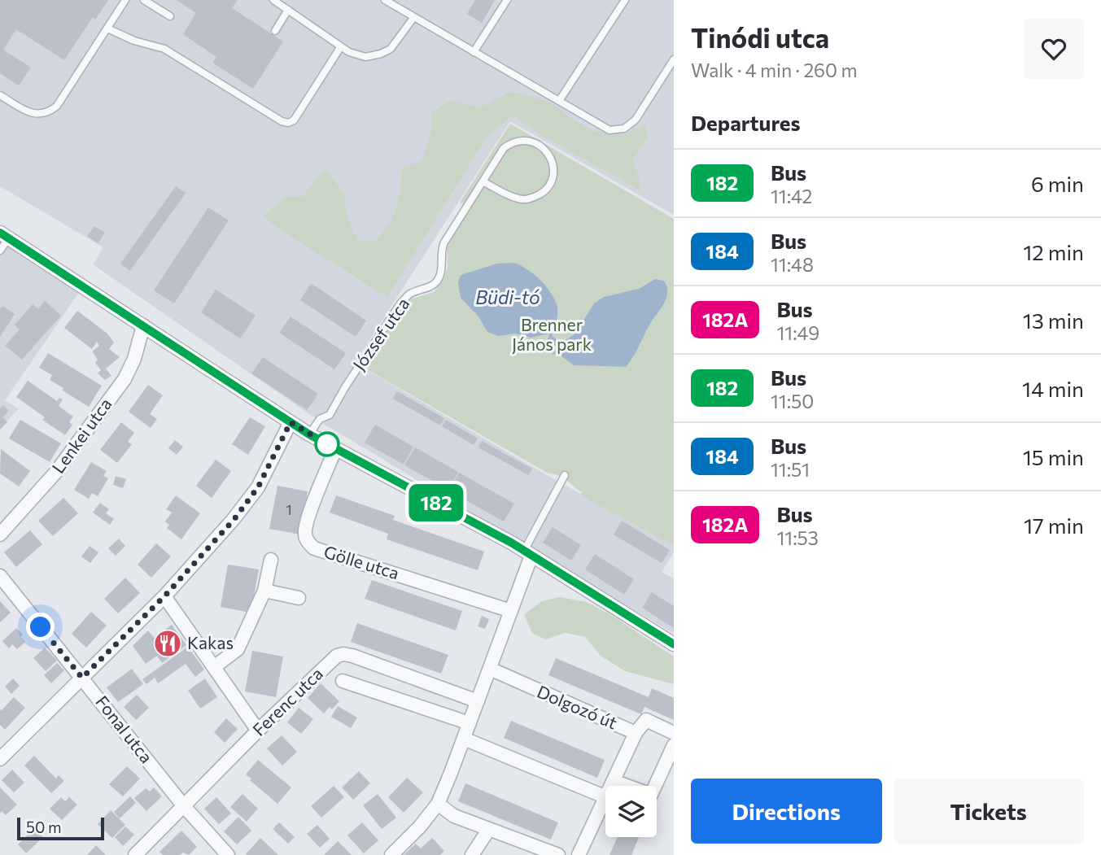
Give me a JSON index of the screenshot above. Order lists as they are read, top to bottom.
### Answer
{
  "streets": {
    "street": [
      "Lenkei utca",
      "Gölle utca",
      "Ferenc utca",
      "Dolgozó út",
      "Fonal utca"
    ],
    "lane": ["József utca"]
  },
  "crossings": [
    ["Ferenc utca", "Fonal utca"]
  ],
  "water": ["Büdi-tó"],
  "parks": ["Brenner János park"],
  "places": {
    "restaurant": ["Kakas"]
  },
  "lines": ["bus line 182"],
  "house_numbers": ["1"],
  "scale_bar": "50 m",
  "page": {
    "on_map": "182",
    "heading": [
      ["Tinódi utca", "Walk · 4 min · 260 m"],
      "Departures"
    ],
    "list": [
      {
        "mark": "182",
        "name": "Bus",
        "note": "11:42",
        "value": "6 min"
      },
      {
        "mark": "184",
        "name": "Bus",
        "note": "11:48",
        "value": "12 min"
      },
      {
        "mark": "182A",
        "name": "Bus",
        "note": "11:49",
        "value": "13 min"
      },
      {
        "mark": "182",
        "name": "Bus",
        "note": "11:50",
        "value": "14 min"
      },
      {
        "mark": "184",
        "name": "Bus",
        "note": "11:51",
        "value": "15 min"
      },
      {
        "mark": "182A",
        "name": "Bus",
        "note": "11:53",
        "value": "17 min"
      }
    ],
    "buttons": ["Directions", "Tickets"],
    "scale": "50 m"
  }
}
